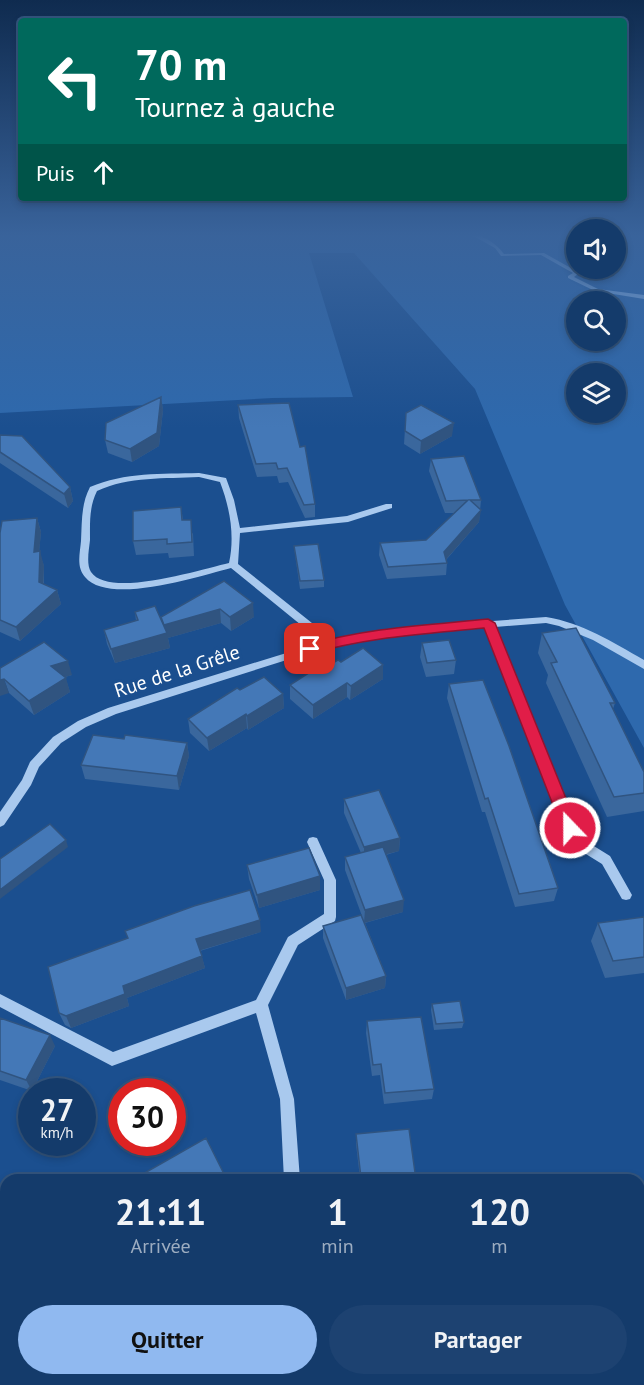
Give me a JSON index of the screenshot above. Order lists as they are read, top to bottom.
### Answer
{
  "streets": {
    "street": ["Rue de la Grêle"]
  },
  "page": {
    "turn": ["70 m", "Tournez à gauche"],
    "then": "Puis",
    "speed": "27 km/h",
    "limit": "30",
    "eta": [
      "21:11",
      "Arrivée",
      "1",
      "min",
      "120",
      "m"
    ],
    "buttons": ["Quitter", "Partager"]
  }
}
